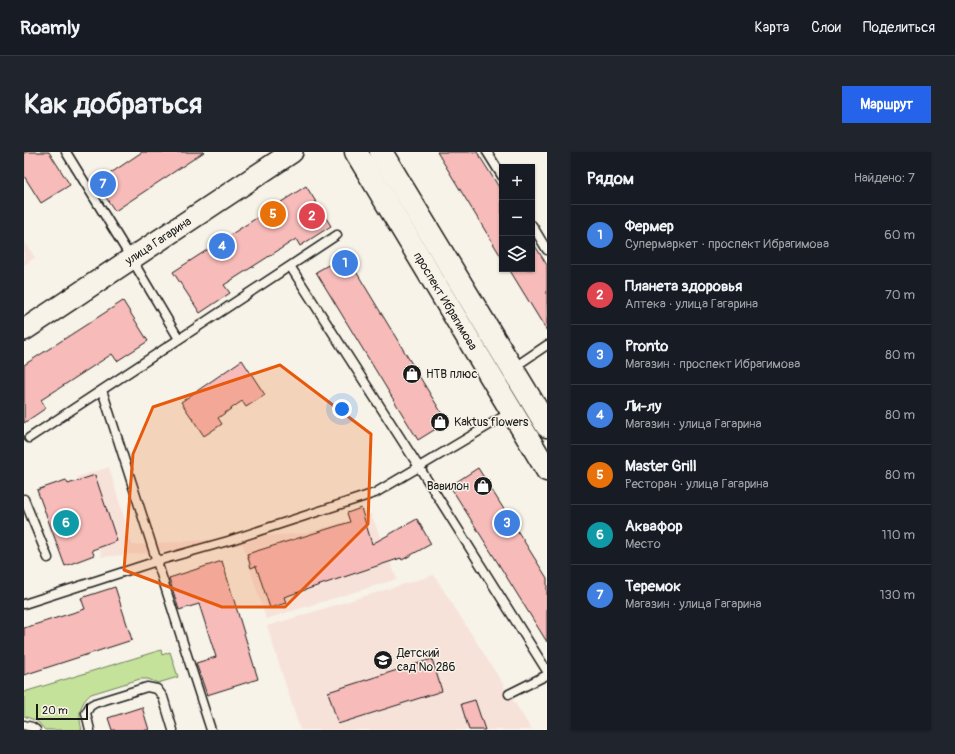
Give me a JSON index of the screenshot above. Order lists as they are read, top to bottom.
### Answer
{
  "streets": {
    "main road": ["проспект Ибрагимова"],
    "street": ["улица Гагарина"]
  },
  "places": {
    "shop": ["НТВ плюс", "Kaktus flowers", "Вавилон"],
    "school or university": ["Детский сад № 286"]
  },
  "scale_bar": "20 m",
  "page": {
    "header": "Roamly",
    "nav": ["Карта", "Слои", "Поделиться"],
    "buttons": "Маршрут",
    "title": "Как добраться",
    "heading": ["Рядом", "Найдено: 7"],
    "map_buttons": ["+", "−"],
    "pins": [
      "7",
      "5",
      "2",
      "4",
      "1",
      "3",
      "6"
    ],
    "list": [
      {
        "mark": "1",
        "name": "Фермер",
        "note": "Супермаркет · проспект Ибрагимова",
        "value": "60 m"
      },
      {
        "mark": "2",
        "name": "Планета здоровья",
        "note": "Аптека · улица Гагарина",
        "value": "70 m"
      },
      {
        "mark": "3",
        "name": "Pronto",
        "note": "Магазин · проспект Ибрагимова",
        "value": "80 m"
      },
      {
        "mark": "4",
        "name": "Ли-лу",
        "note": "Магазин · улица Гагарина",
        "value": "80 m"
      },
      {
        "mark": "5",
        "name": "Master Grill",
        "note": "Ресторан · улица Гагарина",
        "value": "80 m"
      },
      {
        "mark": "6",
        "name": "Аквафор",
        "note": "Место",
        "value": "110 m"
      },
      {
        "mark": "7",
        "name": "Теремок",
        "note": "Магазин · улица Гагарина",
        "value": "130 m"
      }
    ],
    "scale": "20 m"
  }
}
